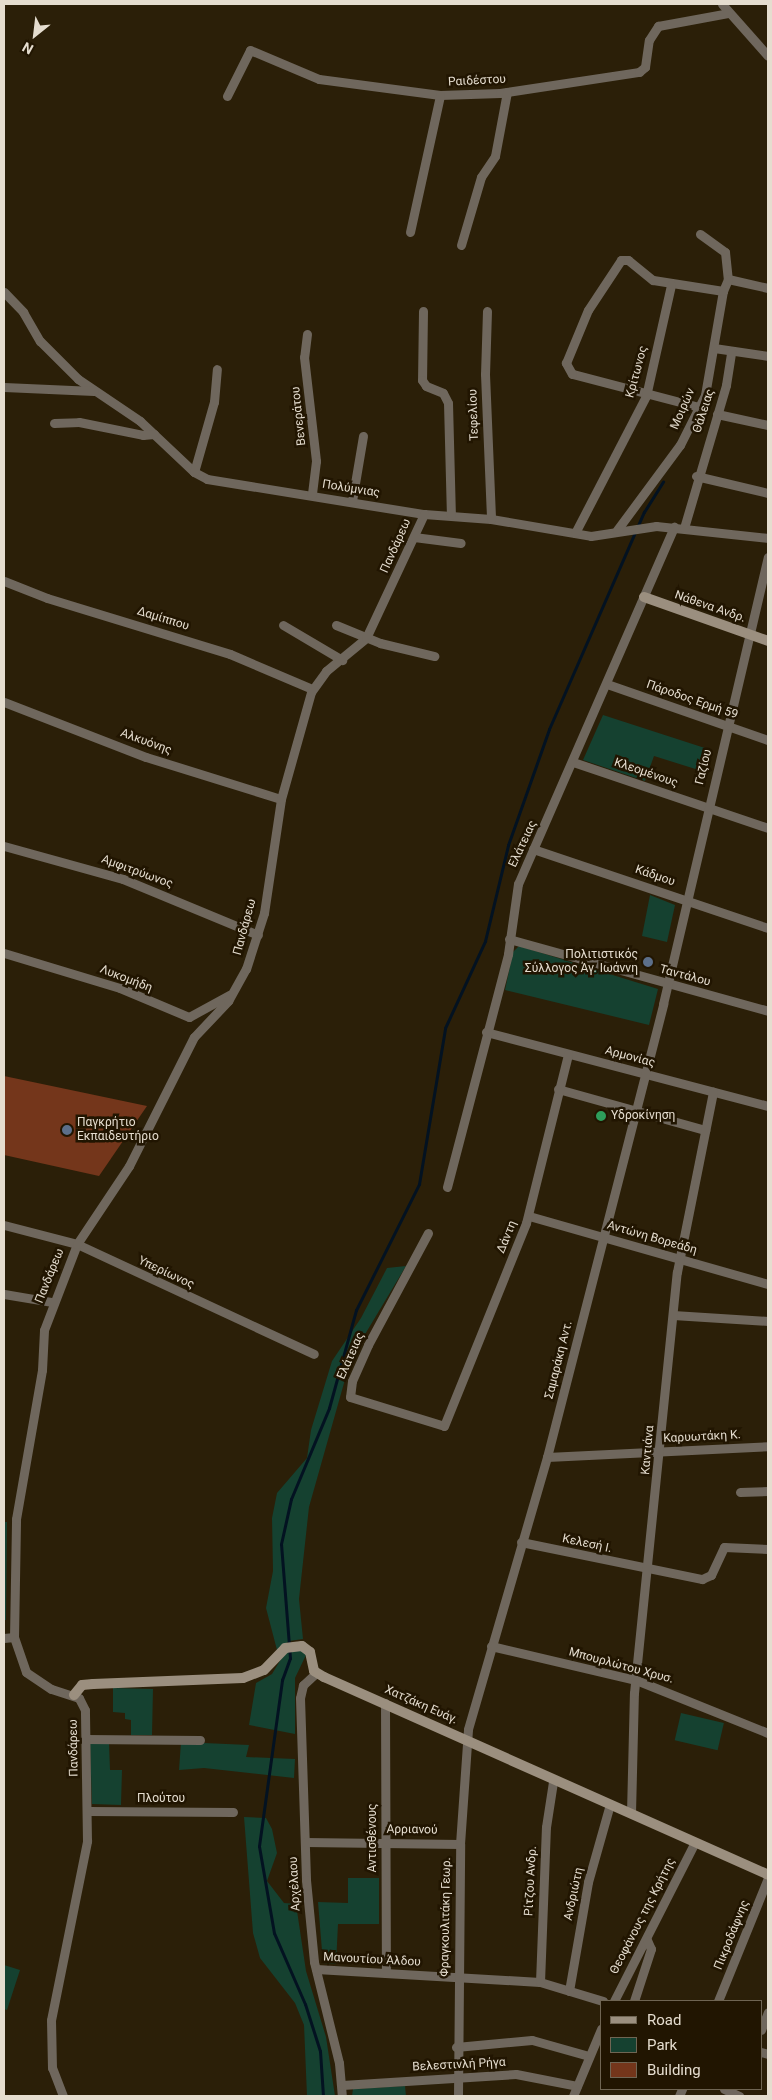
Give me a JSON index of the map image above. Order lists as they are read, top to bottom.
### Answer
{
  "streets": {
    "street": [
      "Ραιδέστου",
      "Κρίτωνος",
      "Μοιρών",
      "Θάλειας",
      "Τεφελίου",
      "Βενεράτου",
      "Πολύμνιας",
      "Πανδάρεω",
      "Νάθενα Ανδρ.",
      "Δαμίππου",
      "Πάροδος Ερμή 59",
      "Αλκυόνης",
      "Γαζίου",
      "Κλεομένους",
      "Ελάτειας",
      "Αμφιτρύωνος",
      "Κάδμου",
      "Ταντάλου",
      "Λυκομήδη",
      "Αρμονίας",
      "Δάντη",
      "Αντώνη Βορεάδη",
      "Υπερίωνος",
      "Σαμαράκη Αντ.",
      "Καρυωτάκη Κ.",
      "Καντιάνα",
      "Κελεσή Ι.",
      "Μπουρλώτου Χρυσ.",
      "Χατζάκη Ευάγ.",
      "Πλούτου",
      "Αρριανού",
      "Αντισθένους",
      "Ρίτζου Ανδρ.",
      "Αρχέλαου",
      "Ανδριώτη",
      "Θεοφάνους της Κρήτης",
      "Φραγκουλιτάκη Γεωρ.",
      "Πικροδάφνης",
      "Μανουτίου Άλδου",
      "Βελεστινλή Ρήγα"
    ]
  },
  "crossings": [
    ["Κρίτωνος", "Πολύμνιας"],
    ["Μοιρών", "Πολύμνιας"],
    ["Θάλειας", "Πολύμνιας"],
    ["Τεφελίου", "Πολύμνιας"],
    ["Βενεράτου", "Πολύμνιας"],
    ["Πολύμνιας", "Πανδάρεω"],
    ["Πολύμνιας", "Ελάτειας"],
    ["Πανδάρεω", "Δαμίππου"],
    ["Πανδάρεω", "Αλκυόνης"],
    ["Πανδάρεω", "Αμφιτρύωνος"],
    ["Πανδάρεω", "Λυκομήδη"],
    ["Πανδάρεω", "Υπερίωνος"],
    ["Πανδάρεω", "Πλούτου"],
    ["Νάθενα Ανδρ.", "Γαζίου"],
    ["Νάθενα Ανδρ.", "Ελάτειας"],
    ["Πάροδος Ερμή 59", "Γαζίου"],
    ["Πάροδος Ερμή 59", "Ελάτειας"],
    ["Γαζίου", "Κλεομένους"],
    ["Γαζίου", "Κάδμου"],
    ["Γαζίου", "Ταντάλου"],
    ["Γαζίου", "Σαμαράκη Αντ."],
    ["Κλεομένους", "Ελάτειας"],
    ["Ελάτειας", "Κάδμου"],
    ["Ελάτειας", "Ταντάλου"],
    ["Ελάτειας", "Αρμονίας"],
    ["Ελάτειας", "Δάντη"],
    ["Ταντάλου", "Σαμαράκη Αντ."],
    ["Αρμονίας", "Δάντη"],
    ["Αρμονίας", "Σαμαράκη Αντ."],
    ["Αρμονίας", "Καντιάνα"],
    ["Δάντη", "Αντώνη Βορεάδη"],
    ["Αντώνη Βορεάδη", "Σαμαράκη Αντ."],
    ["Αντώνη Βορεάδη", "Καντιάνα"],
    ["Σαμαράκη Αντ.", "Καρυωτάκη Κ."],
    ["Σαμαράκη Αντ.", "Κελεσή Ι."],
    ["Σαμαράκη Αντ.", "Μπουρλώτου Χρυσ."],
    ["Σαμαράκη Αντ.", "Χατζάκη Ευάγ."],
    ["Σαμαράκη Αντ.", "Φραγκουλιτάκη Γεωρ."],
    ["Καρυωτάκη Κ.", "Καντιάνα"],
    ["Καντιάνα", "Κελεσή Ι."],
    ["Καντιάνα", "Μπουρλώτου Χρυσ."],
    ["Καντιάνα", "Χατζάκη Ευάγ."],
    ["Χατζάκη Ευάγ.", "Αντισθένους"],
    ["Χατζάκη Ευάγ.", "Ρίτζου Ανδρ."],
    ["Χατζάκη Ευάγ.", "Αρχέλαου"],
    ["Χατζάκη Ευάγ.", "Ανδριώτη"],
    ["Χατζάκη Ευάγ.", "Θεοφάνους της Κρήτης"],
    ["Χατζάκη Ευάγ.", "Φραγκουλιτάκη Γεωρ."],
    ["Χατζάκη Ευάγ.", "Πικροδάφνης"],
    ["Αρριανού", "Αντισθένους"],
    ["Αρριανού", "Αρχέλαου"],
    ["Αρριανού", "Φραγκουλιτάκη Γεωρ."],
    ["Αντισθένους", "Μανουτίου Άλδου"],
    ["Ρίτζου Ανδρ.", "Μανουτίου Άλδου"],
    ["Αρχέλαου", "Μανουτίου Άλδου"],
    ["Αρχέλαου", "Βελεστινλή Ρήγα"],
    ["Ανδριώτη", "Μανουτίου Άλδου"],
    ["Φραγκουλιτάκη Γεωρ.", "Μανουτίου Άλδου"],
    ["Φραγκουλιτάκη Γεωρ.", "Βελεστινλή Ρήγα"]
  ],
  "places": ["Πολιτιστικός Σύλλογος Άγ. Ιωάννη", "Υδροκίνηση", "Παγκρήτιο Εκπαιδευτήριο"],
  "legend": ["Road", "Park", "Building"],
  "north": "bottom left"
}
